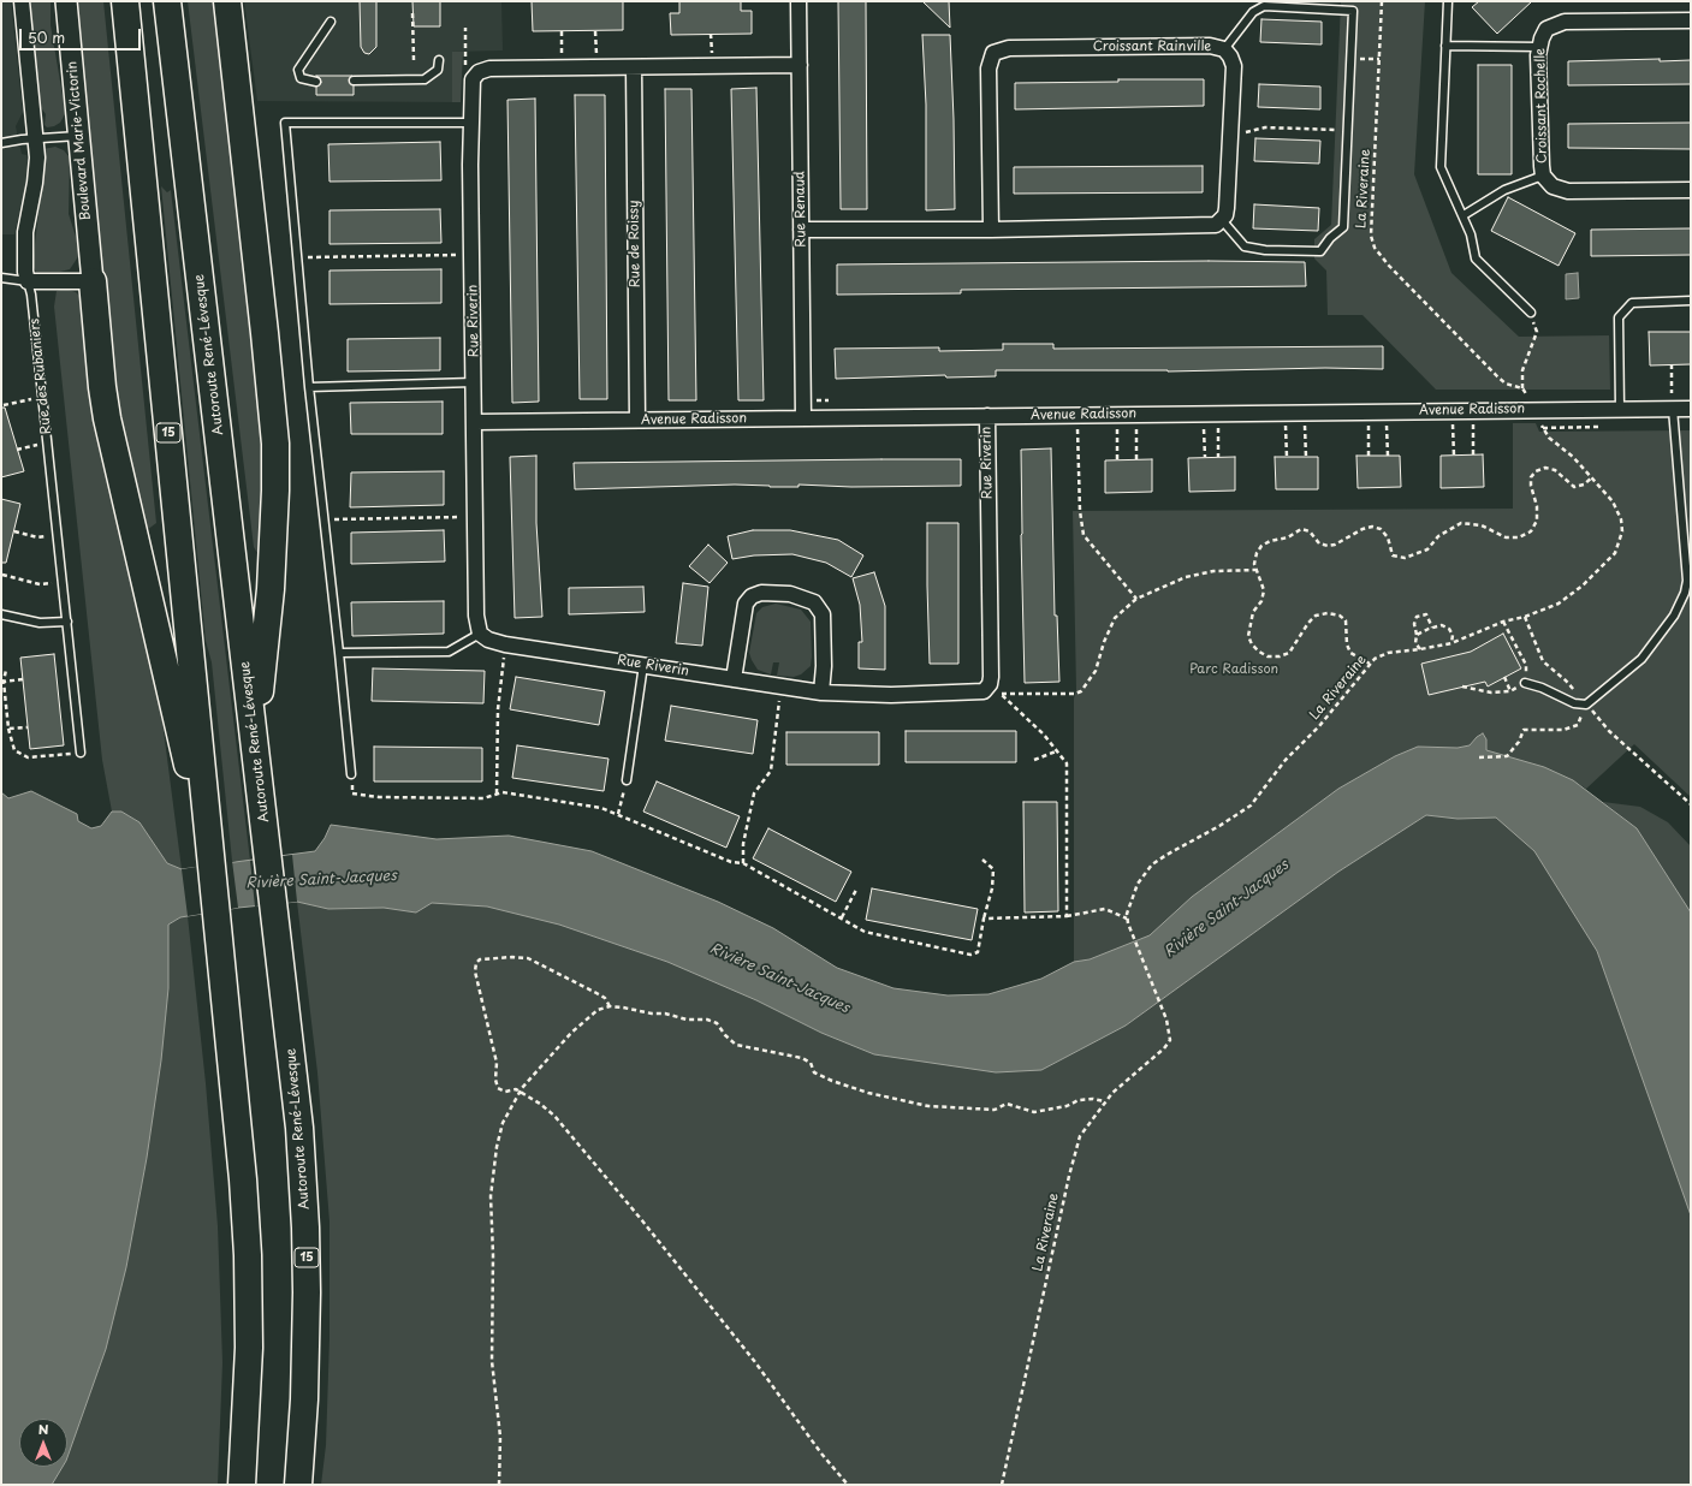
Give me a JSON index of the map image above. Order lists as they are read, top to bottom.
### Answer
{
  "streets": {
    "highway": ["Autoroute René-Lévesque", "15"],
    "main road": ["Boulevard Marie-Victorin"],
    "street": [
      "Croissant Rainville",
      "Croissant Rochelle",
      "Rue Renaud",
      "Rue de Roissy",
      "Rue Riverin",
      "Rue des Rubaniers",
      "Avenue Radisson"
    ],
    "path": ["La Riveraine"]
  },
  "crossings": [
    ["Rue Renaud", "Rue Riverin"],
    ["Rue Renaud", "Avenue Radisson"],
    ["Rue de Roissy", "Rue Riverin"],
    ["Rue de Roissy", "Avenue Radisson"],
    ["Rue Riverin", "Avenue Radisson"]
  ],
  "water": ["Rivière Saint-Jacques"],
  "parks": ["Parc Radisson"],
  "scale_bar": "50 m",
  "north": "top"
}
